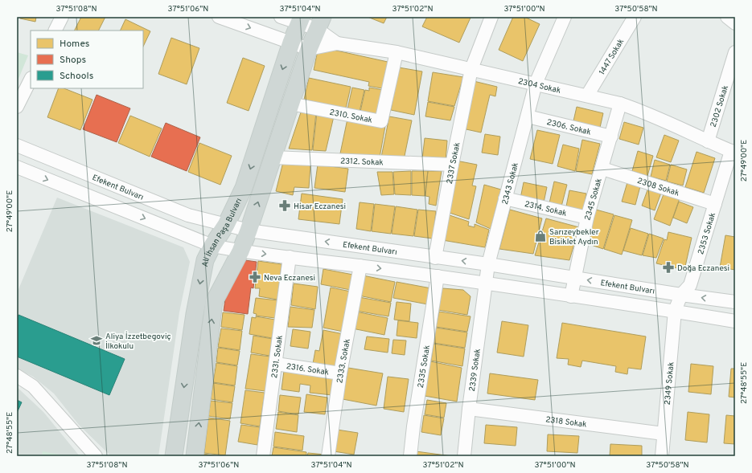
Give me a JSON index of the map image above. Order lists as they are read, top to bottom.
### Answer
{
  "streets": {
    "main road": ["Ali İhsan Paşa Bulvarı"],
    "street": [
      "1447 Sokak",
      "2304 Sokak",
      "2302 Sokak",
      "2310. Sokak",
      "2306. Sokak",
      "2312. Sokak",
      "2337 Sokak",
      "2343 Sokak",
      "2308 Sokak",
      "Efekent Bulvarı",
      "2345 Sokak",
      "2314. Sokak",
      "2353 Sokak",
      "2331. Sokak",
      "2333. Sokak",
      "2335 Sokak",
      "2316. Sokak",
      "2339 Sokak",
      "2349 Sokak",
      "2318 Sokak"
    ]
  },
  "crossings": [
    ["1447 Sokak", "2304 Sokak"],
    ["2304 Sokak", "2302 Sokak"],
    ["2304 Sokak", "2310. Sokak"],
    ["2304 Sokak", "2337 Sokak"],
    ["2304 Sokak", "2343 Sokak"],
    ["2304 Sokak", "2345 Sokak"],
    ["2304 Sokak", "2353 Sokak"],
    ["2306. Sokak", "2343 Sokak"],
    ["2306. Sokak", "2345 Sokak"],
    ["2312. Sokak", "2337 Sokak"],
    ["2337 Sokak", "Efekent Bulvarı"],
    ["2343 Sokak", "Efekent Bulvarı"],
    ["2343 Sokak", "2314. Sokak"],
    ["2343 Sokak", "2339 Sokak"],
    ["2308 Sokak", "2345 Sokak"],
    ["2308 Sokak", "2353 Sokak"],
    ["Efekent Bulvarı", "2345 Sokak"],
    ["Efekent Bulvarı", "Ali İhsan Paşa Bulvarı"],
    ["Efekent Bulvarı", "2353 Sokak"],
    ["2345 Sokak", "2314. Sokak"],
    ["2353 Sokak", "2349 Sokak"],
    ["2331. Sokak", "2316. Sokak"],
    ["2333. Sokak", "2316. Sokak"],
    ["2339 Sokak", "2318 Sokak"],
    ["2349 Sokak", "2318 Sokak"]
  ],
  "places": {
    "pharmacy": ["Hisar Eczanesi", "Doğa Eczanesi", "Neva Eczanesi"],
    "shop": ["Sarızeybekler Bisiklet Aydın"],
    "school or university": ["Aliya İzzetbegoviç İlkokulu"]
  },
  "legend": ["Homes", "Shops", "Schools"],
  "coordinates": [
    "37°51'08\"N",
    "37°51'06\"N",
    "37°51'04\"N",
    "37°51'02\"N",
    "37°51'00\"N",
    "37°50'58\"N",
    "27°49'00\"E",
    "27°48'55\"E"
  ]
}
